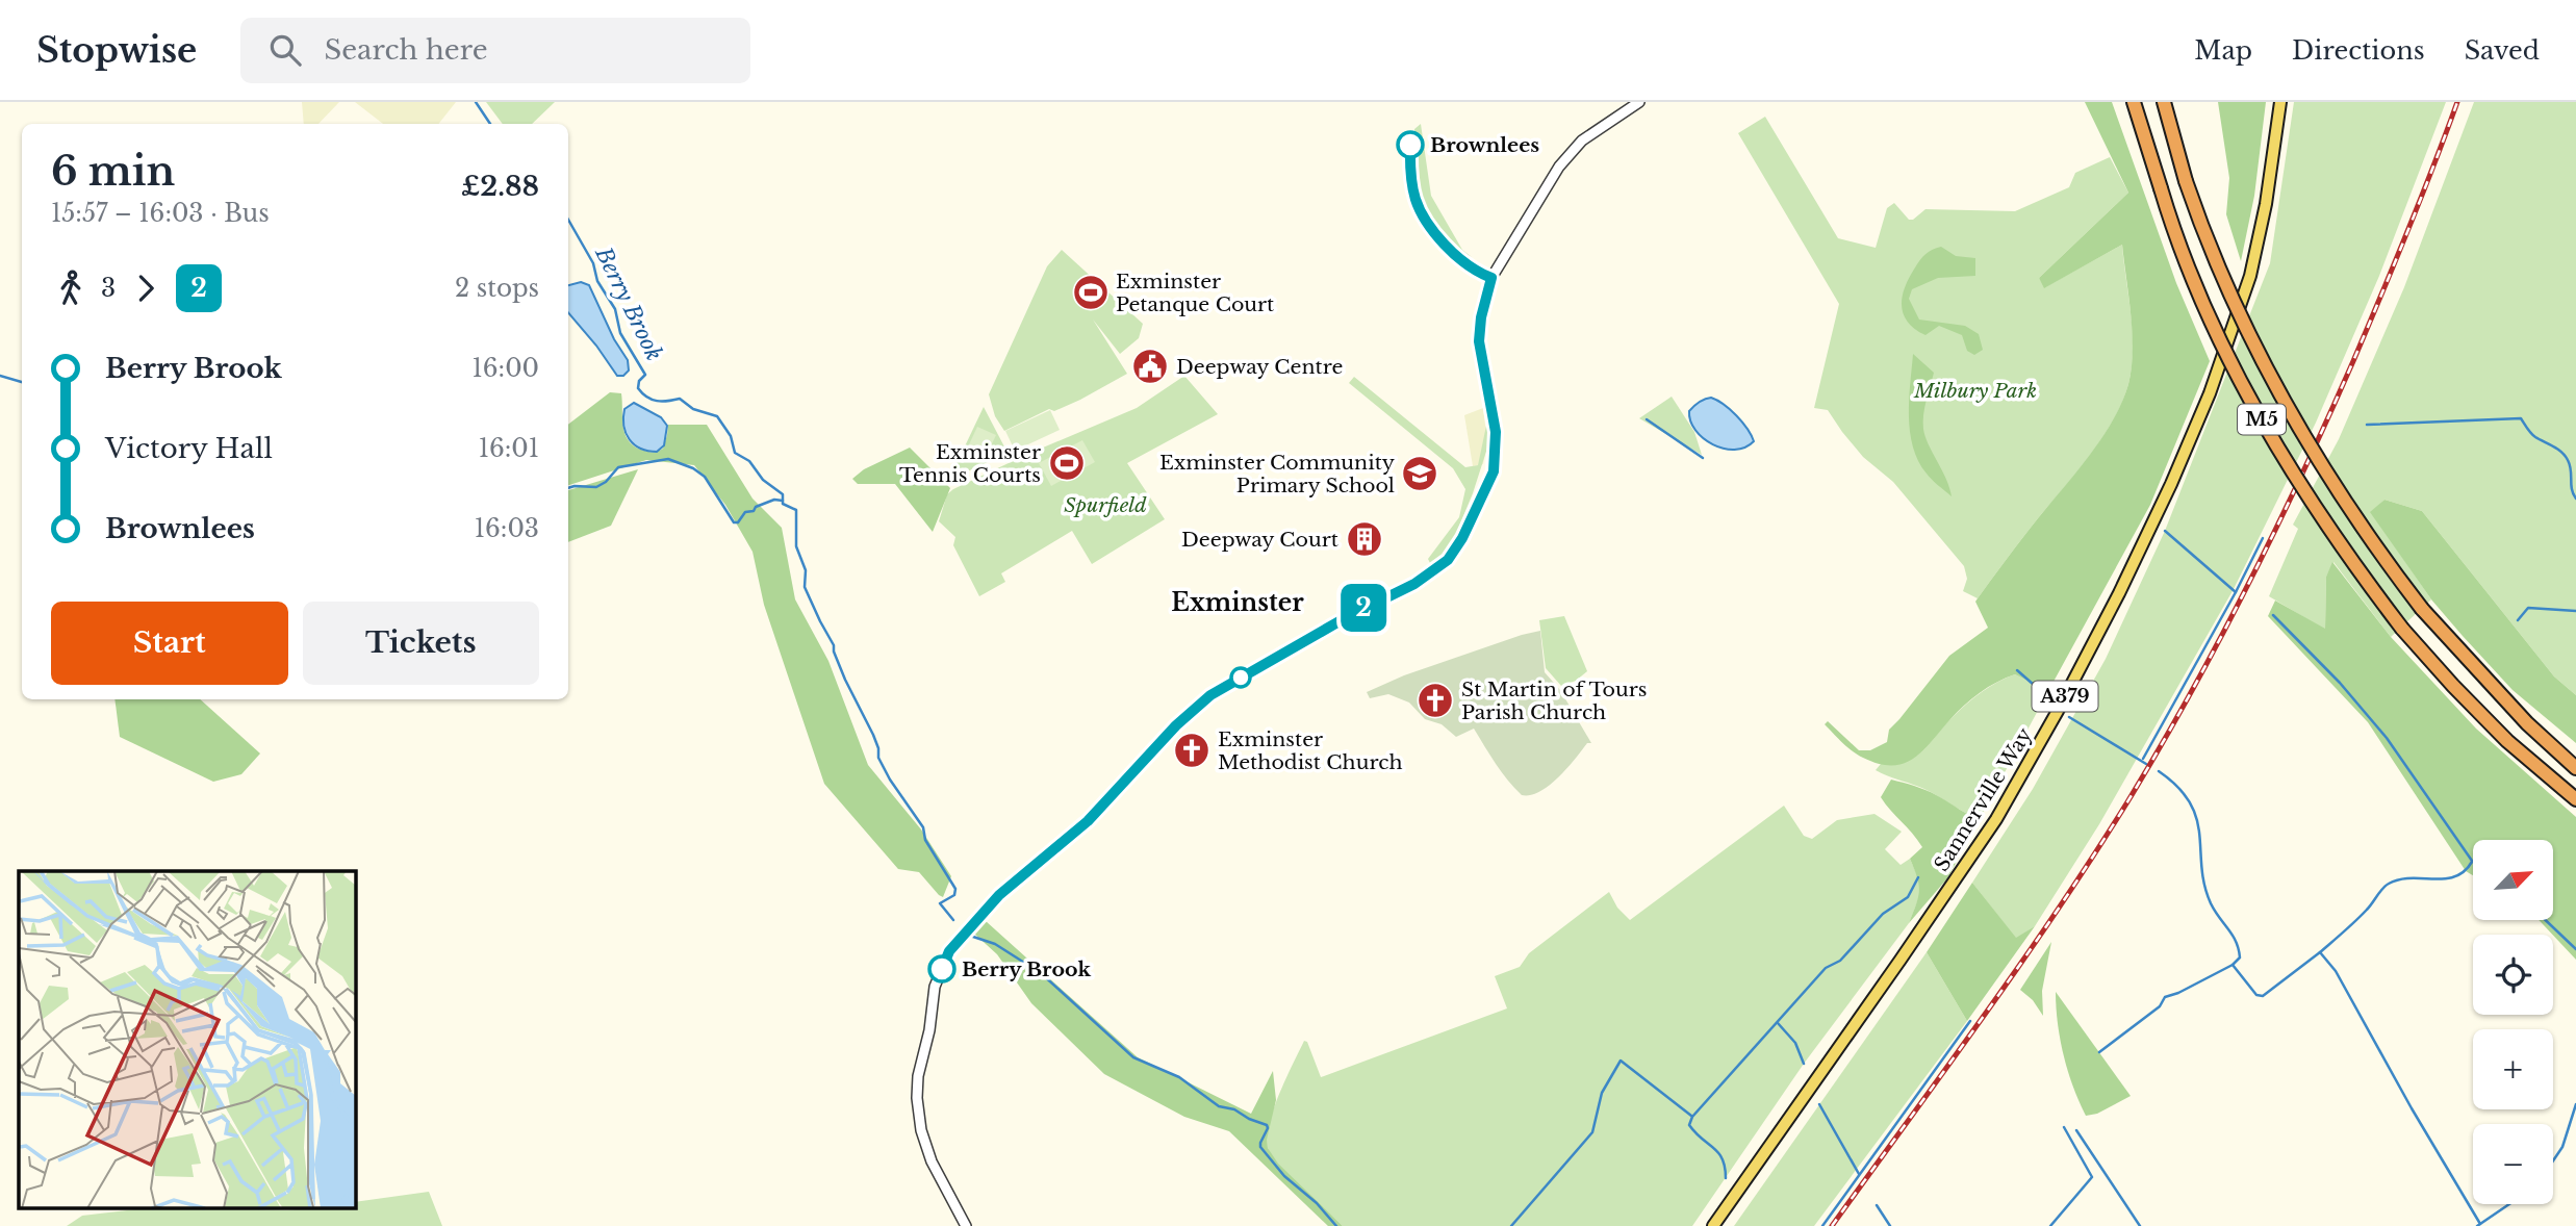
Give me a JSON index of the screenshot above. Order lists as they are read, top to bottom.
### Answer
{
  "streets": {
    "highway": ["M5"],
    "main road": ["A379", "Sannerville Way"]
  },
  "districts": ["Exminster"],
  "water": ["Berry Brook"],
  "parks": ["Milbury Park", "Spurfield"],
  "places": {
    "other": ["Brownlees", "Berry Brook"],
    "sports": ["Exminster Petanque Court", "Exminster Tennis Courts"],
    "public building": ["Deepway Centre"],
    "school or university": ["Exminster Community Primary School"],
    "building": ["Deepway Court"],
    "church": ["St Martin of Tours Parish Church", "Exminster Methodist Church"]
  },
  "lines": ["bus line 2"],
  "north": "top right",
  "page": {
    "header": "Stopwise",
    "search": "Search here",
    "nav": ["Map", "Directions", "Saved"],
    "on_map": "2",
    "heading": ["6 min", "15:57 – 16:03 · Bus", "£2.88"],
    "legs": ["3", "2", "2 stops"],
    "list": [
      {
        "name": "Berry Brook",
        "value": "16:00"
      },
      {
        "name": "Victory Hall",
        "value": "16:01"
      },
      {
        "name": "Brownlees",
        "value": "16:03"
      }
    ],
    "buttons": ["Start", "Tickets"],
    "map_buttons": ["+", "−"]
  }
}
